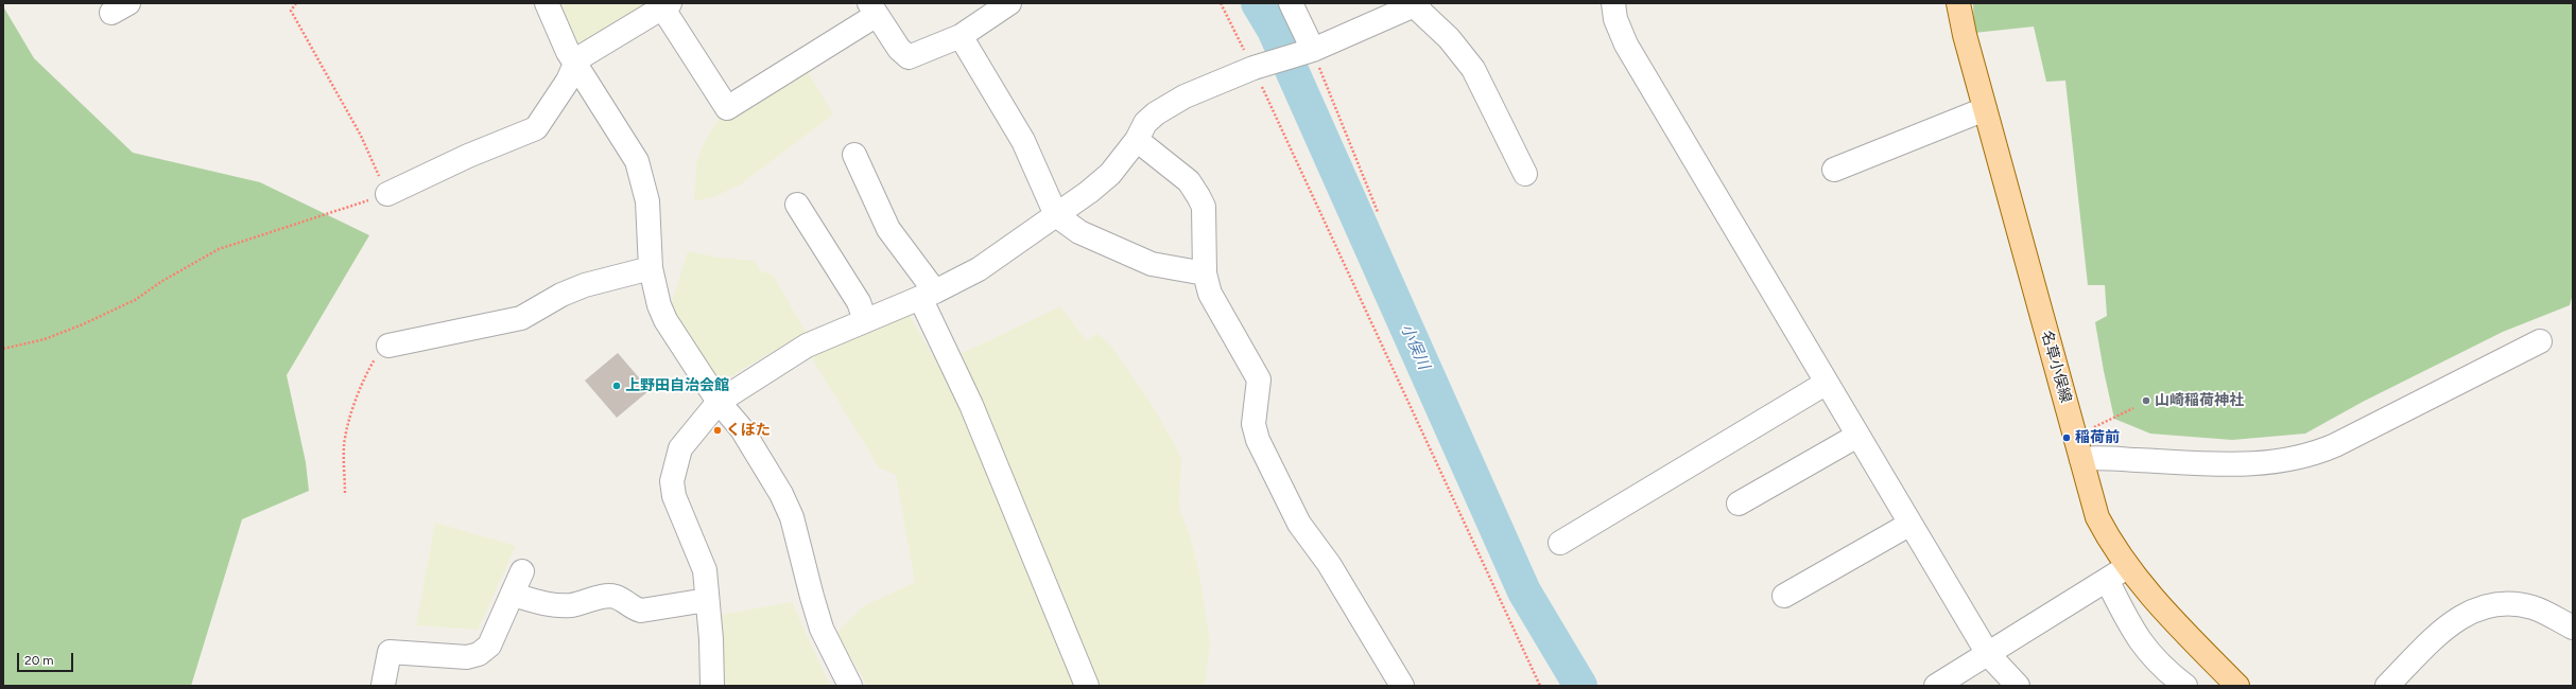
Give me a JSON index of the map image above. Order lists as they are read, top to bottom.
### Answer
{
  "streets": {
    "main road": ["名草小俣線"]
  },
  "water": ["小俣川"],
  "places": [
    "上野田自治会館",
    "山崎稲荷神社",
    "くぼた",
    "稲荷前"
  ],
  "scale_bar": "20 m"
}
